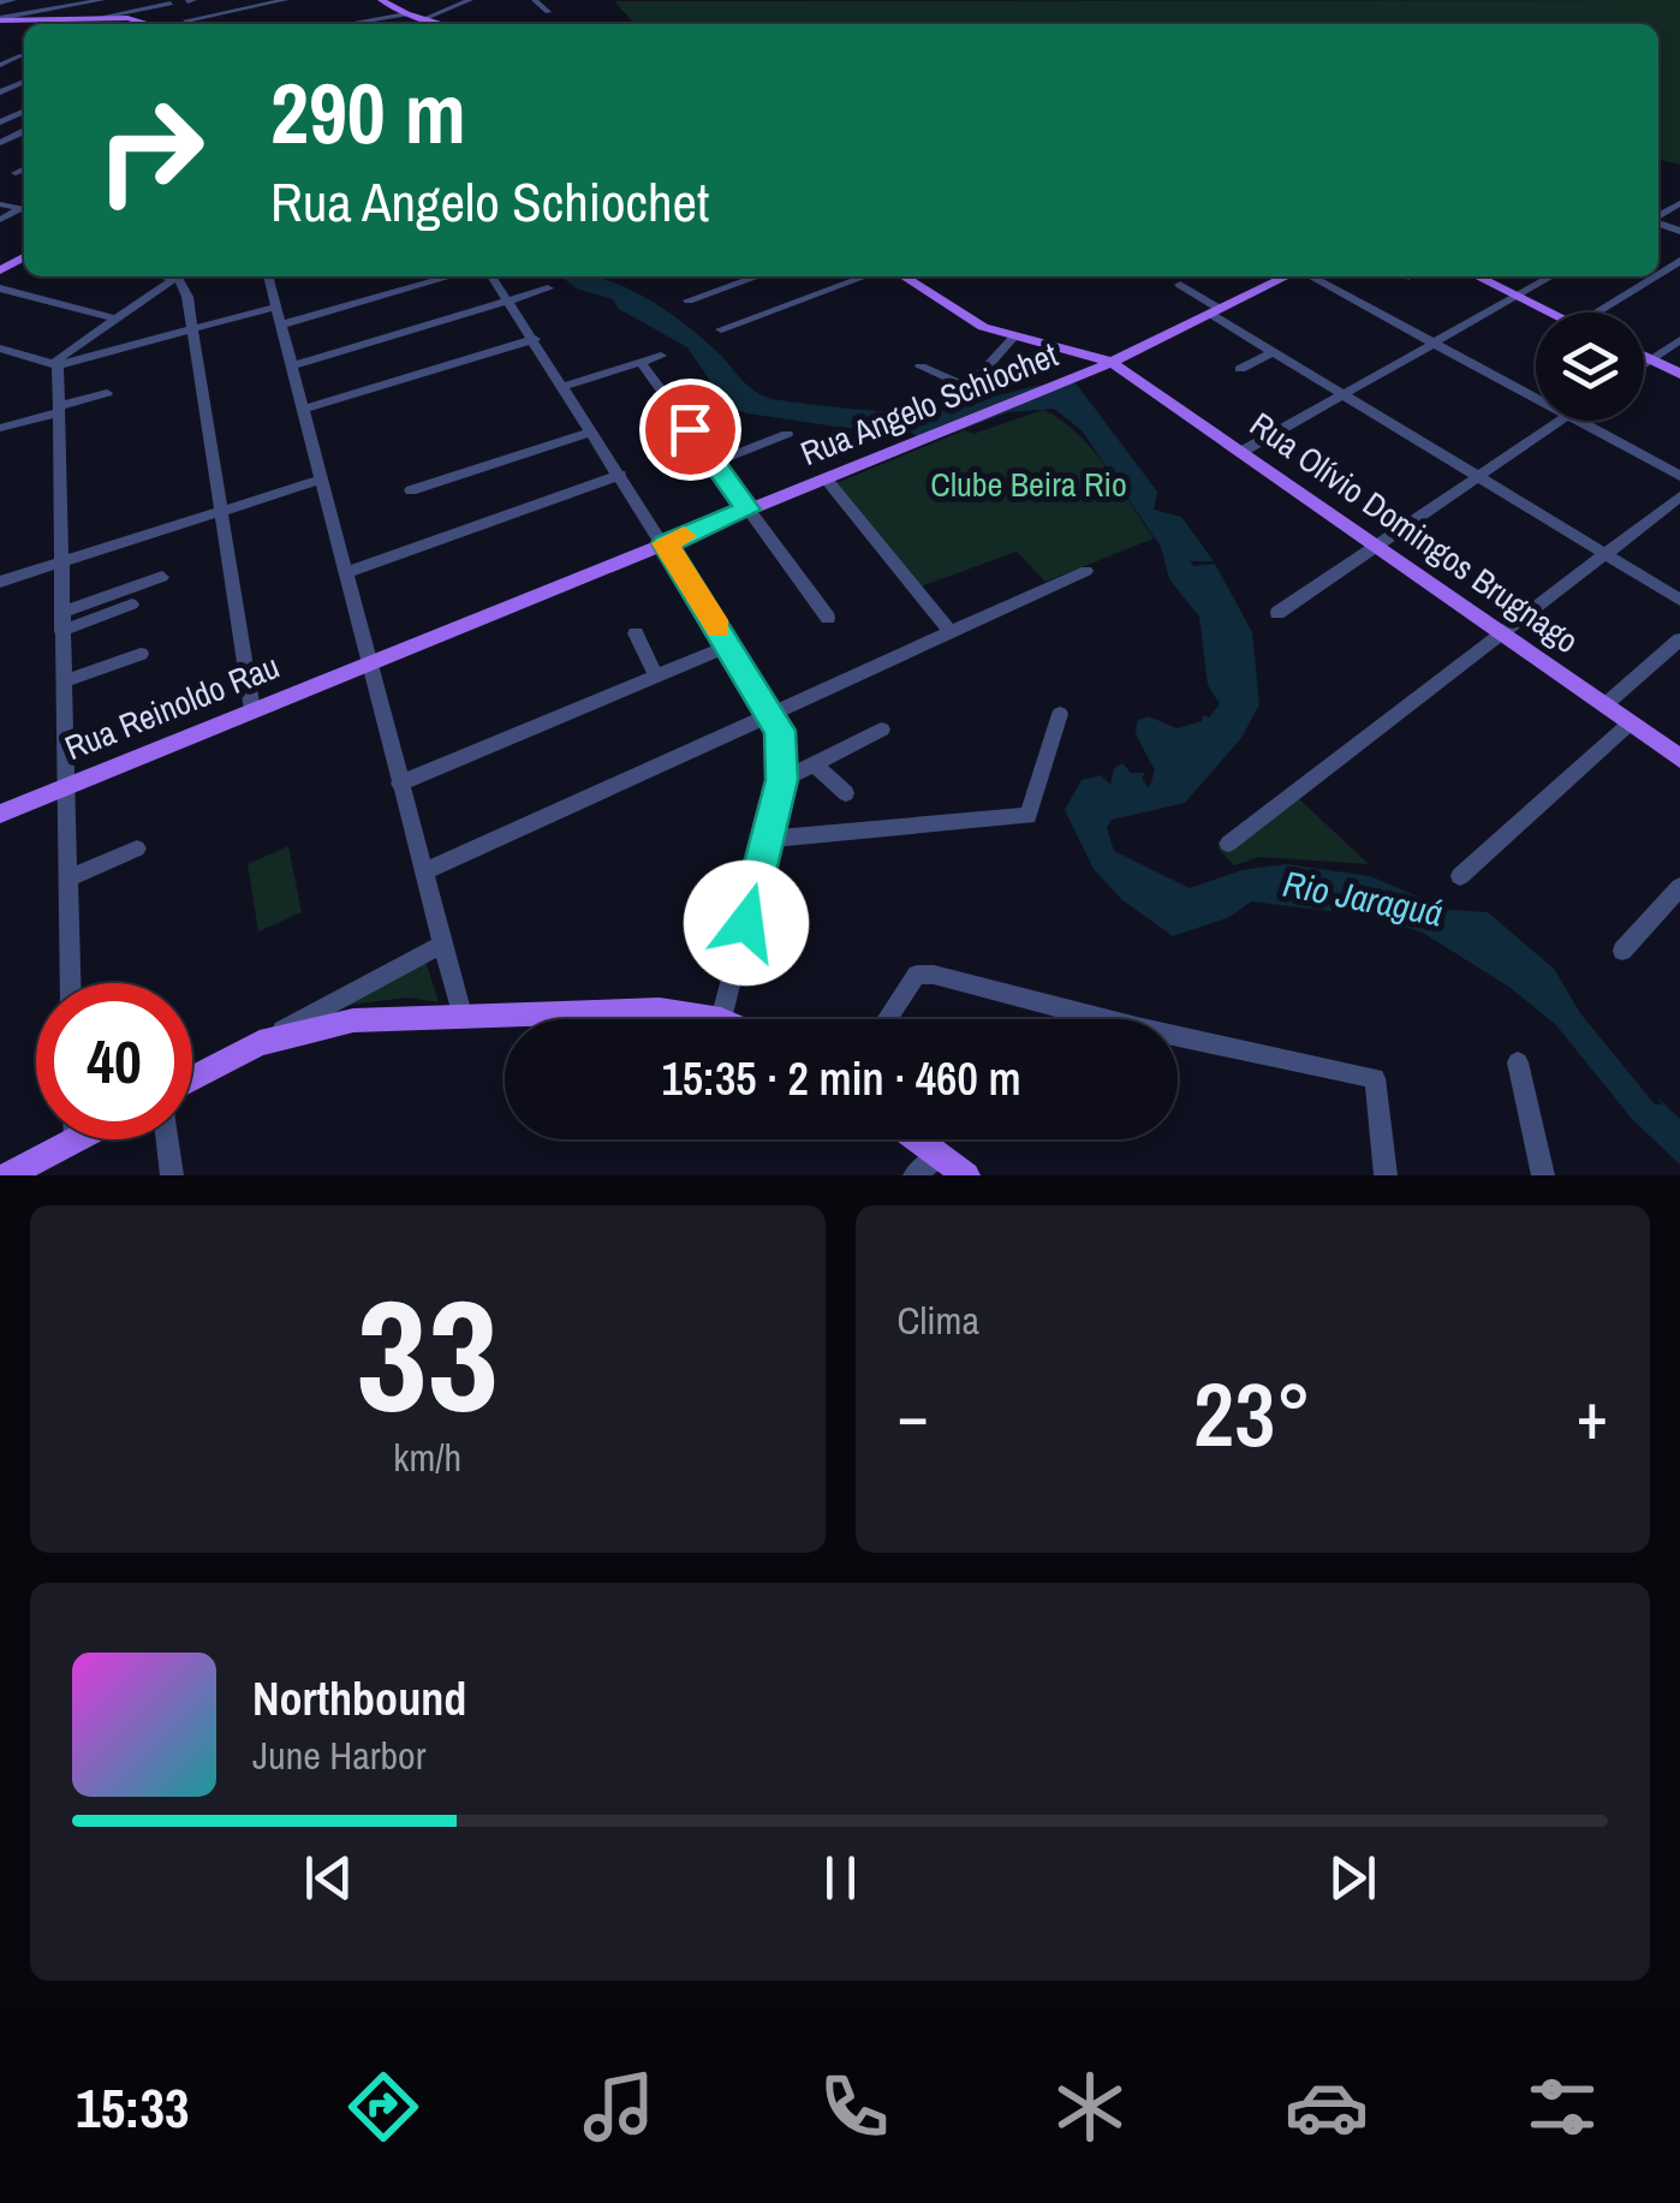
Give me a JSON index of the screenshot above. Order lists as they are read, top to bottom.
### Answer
{
  "streets": {
    "main road": ["Rua Angelo Schiochet", "Rua Olívio Domingos Brugnago", "Rua Reinoldo Rau"]
  },
  "crossings": [
    ["Rua Angelo Schiochet", "Rua Olívio Domingos Brugnago"],
    ["Rua Angelo Schiochet", "Rua Reinoldo Rau"]
  ],
  "water": ["Rio Jaraguá"],
  "parks": ["Clube Beira Rio"],
  "page": {
    "turn": ["290 m", "Rua Angelo Schiochet"],
    "limit": "40",
    "trip": "15:35 · 2 min · 460 m",
    "tile": [
      ["33", "km/h"],
      "Clima"
    ],
    "heat": ["−", "23°", "+"],
    "song": ["Northbound", "June Harbor"],
    "tabs": "15:33"
  }
}
